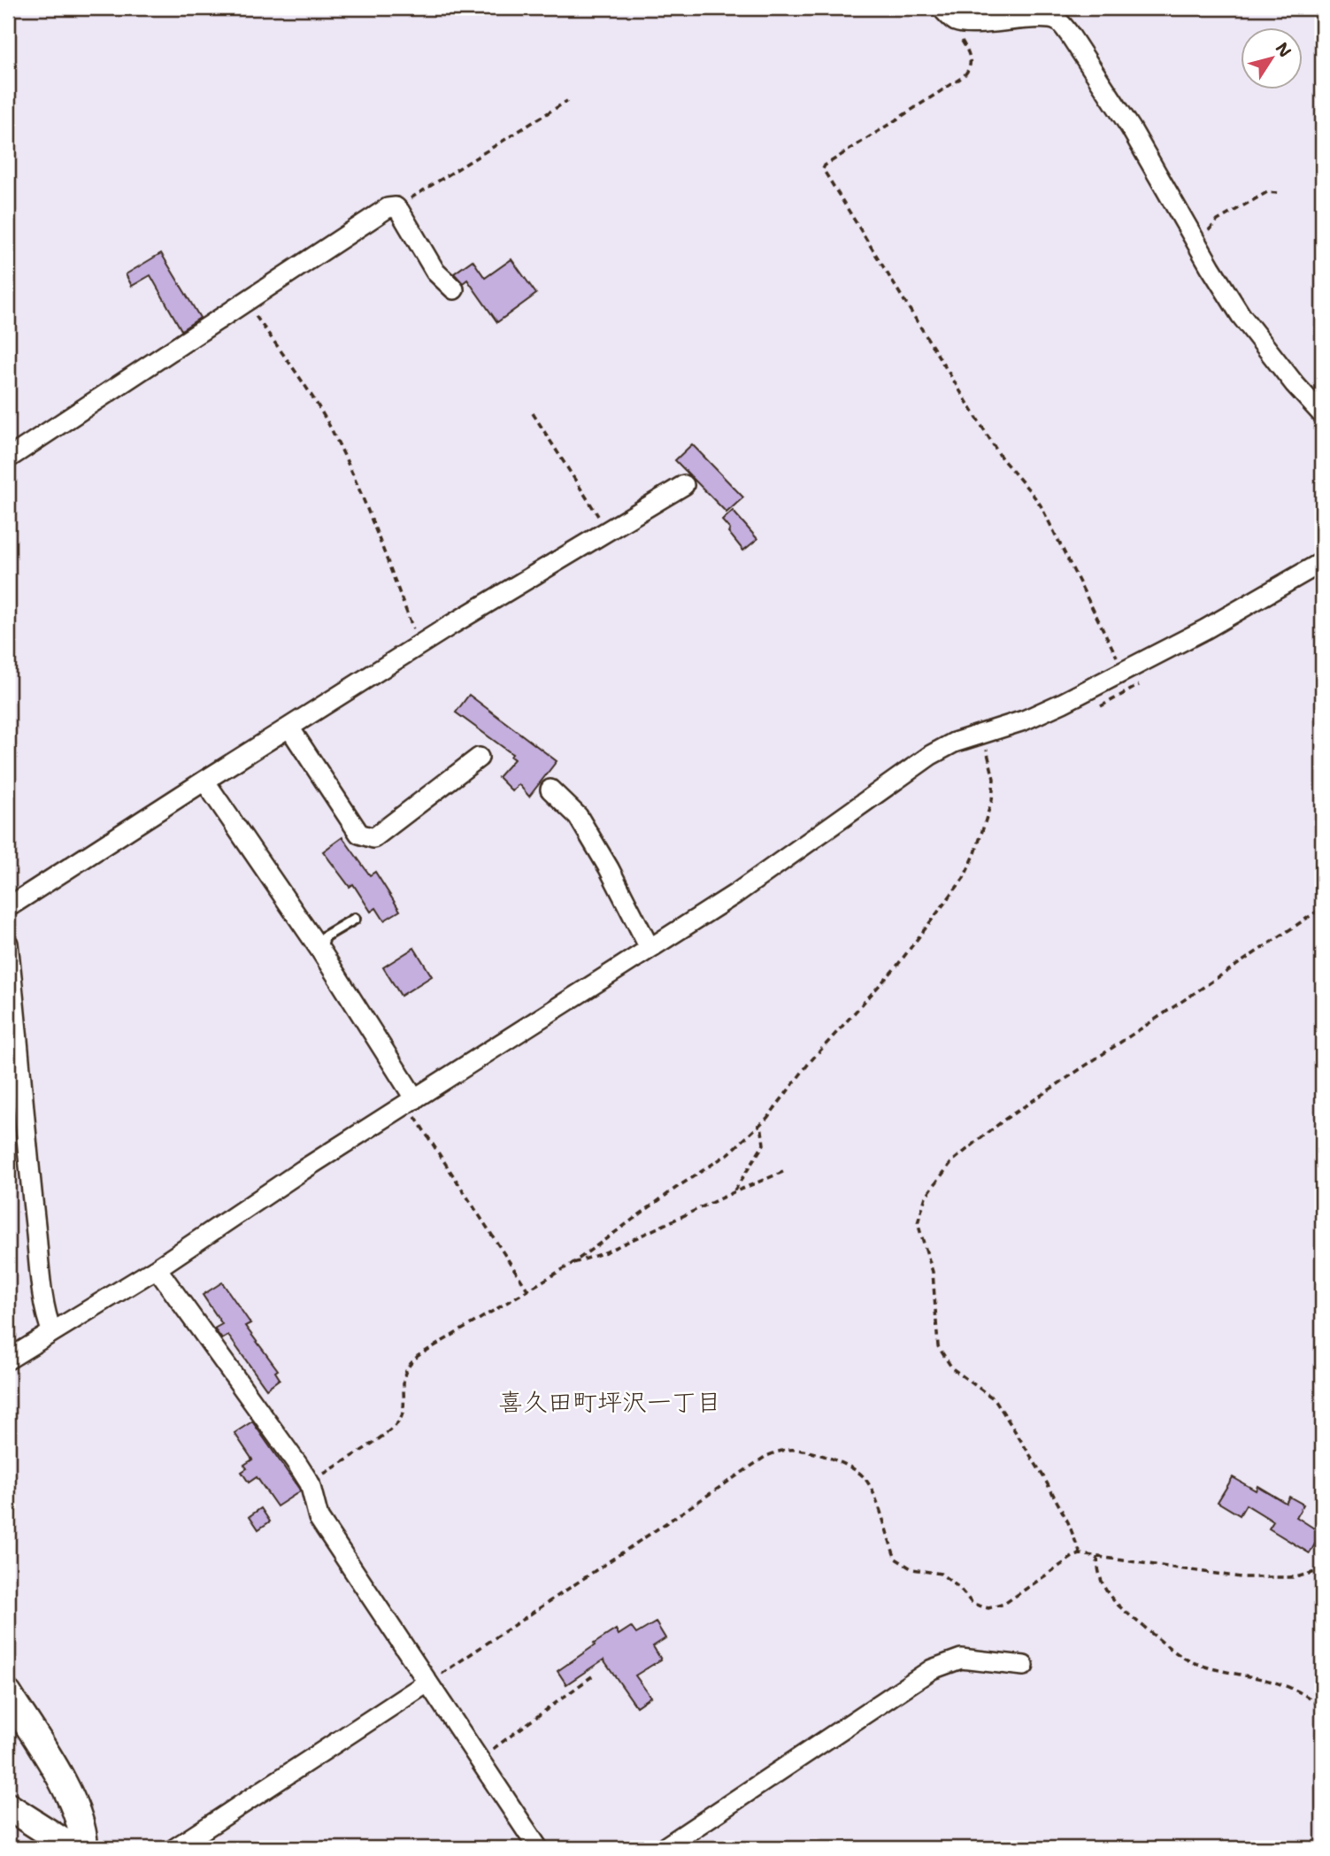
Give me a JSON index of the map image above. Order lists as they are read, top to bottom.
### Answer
{
  "districts": ["喜久田町坪沢一丁目"],
  "north": "top right"
}
